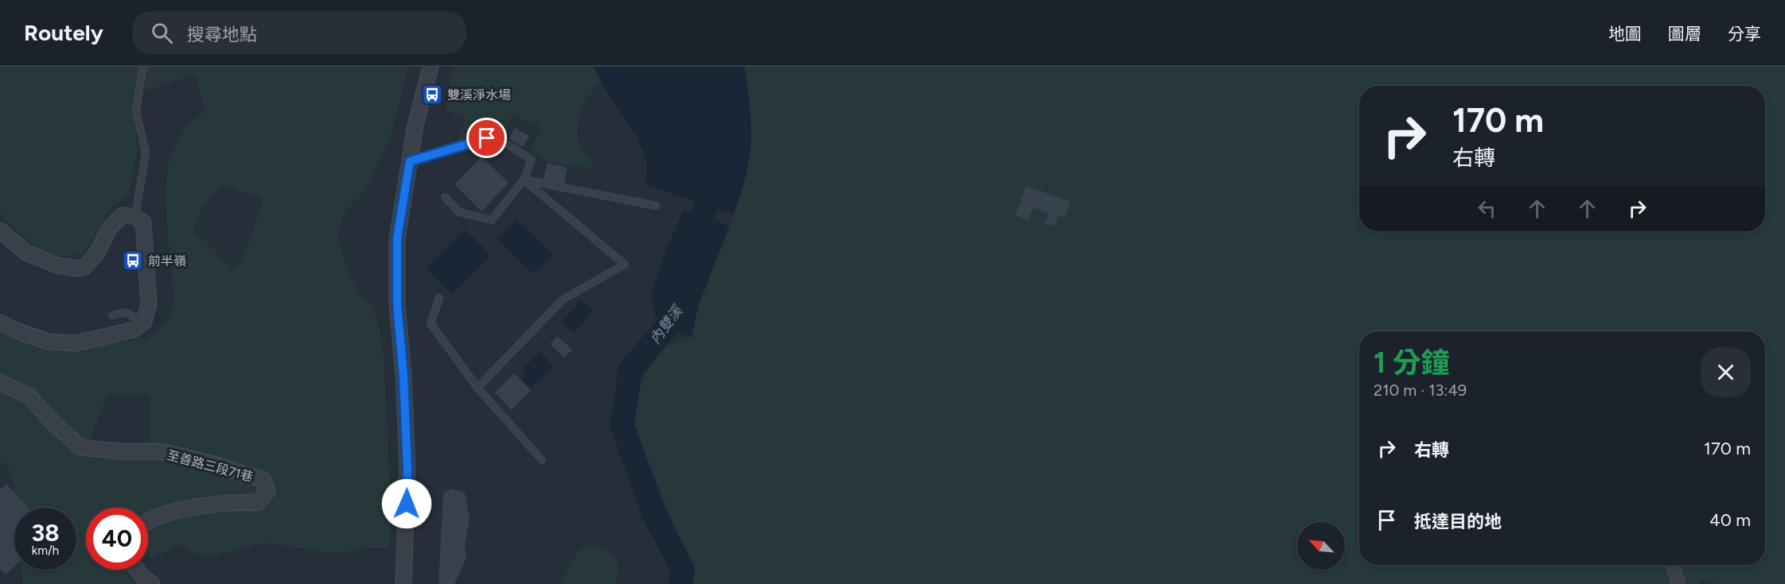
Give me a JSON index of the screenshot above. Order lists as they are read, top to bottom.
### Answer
{
  "streets": {
    "street": ["至善路三段71巷"]
  },
  "water": ["內雙溪"],
  "places": {
    "bus stop": ["雙溪淨水場", "前半嶺"]
  },
  "north": "top left",
  "page": {
    "header": "Routely",
    "search": "搜尋地點",
    "nav": ["地圖", "圖層", "分享"],
    "turn": ["170 m", "右轉"],
    "heading": ["1 分鐘", "210 m · 13:49"],
    "list": [
      {
        "name": "右轉",
        "value": "170 m"
      },
      {
        "name": "抵達目的地",
        "value": "40 m"
      }
    ],
    "speed": "38 km/h",
    "limit": "40"
  }
}
